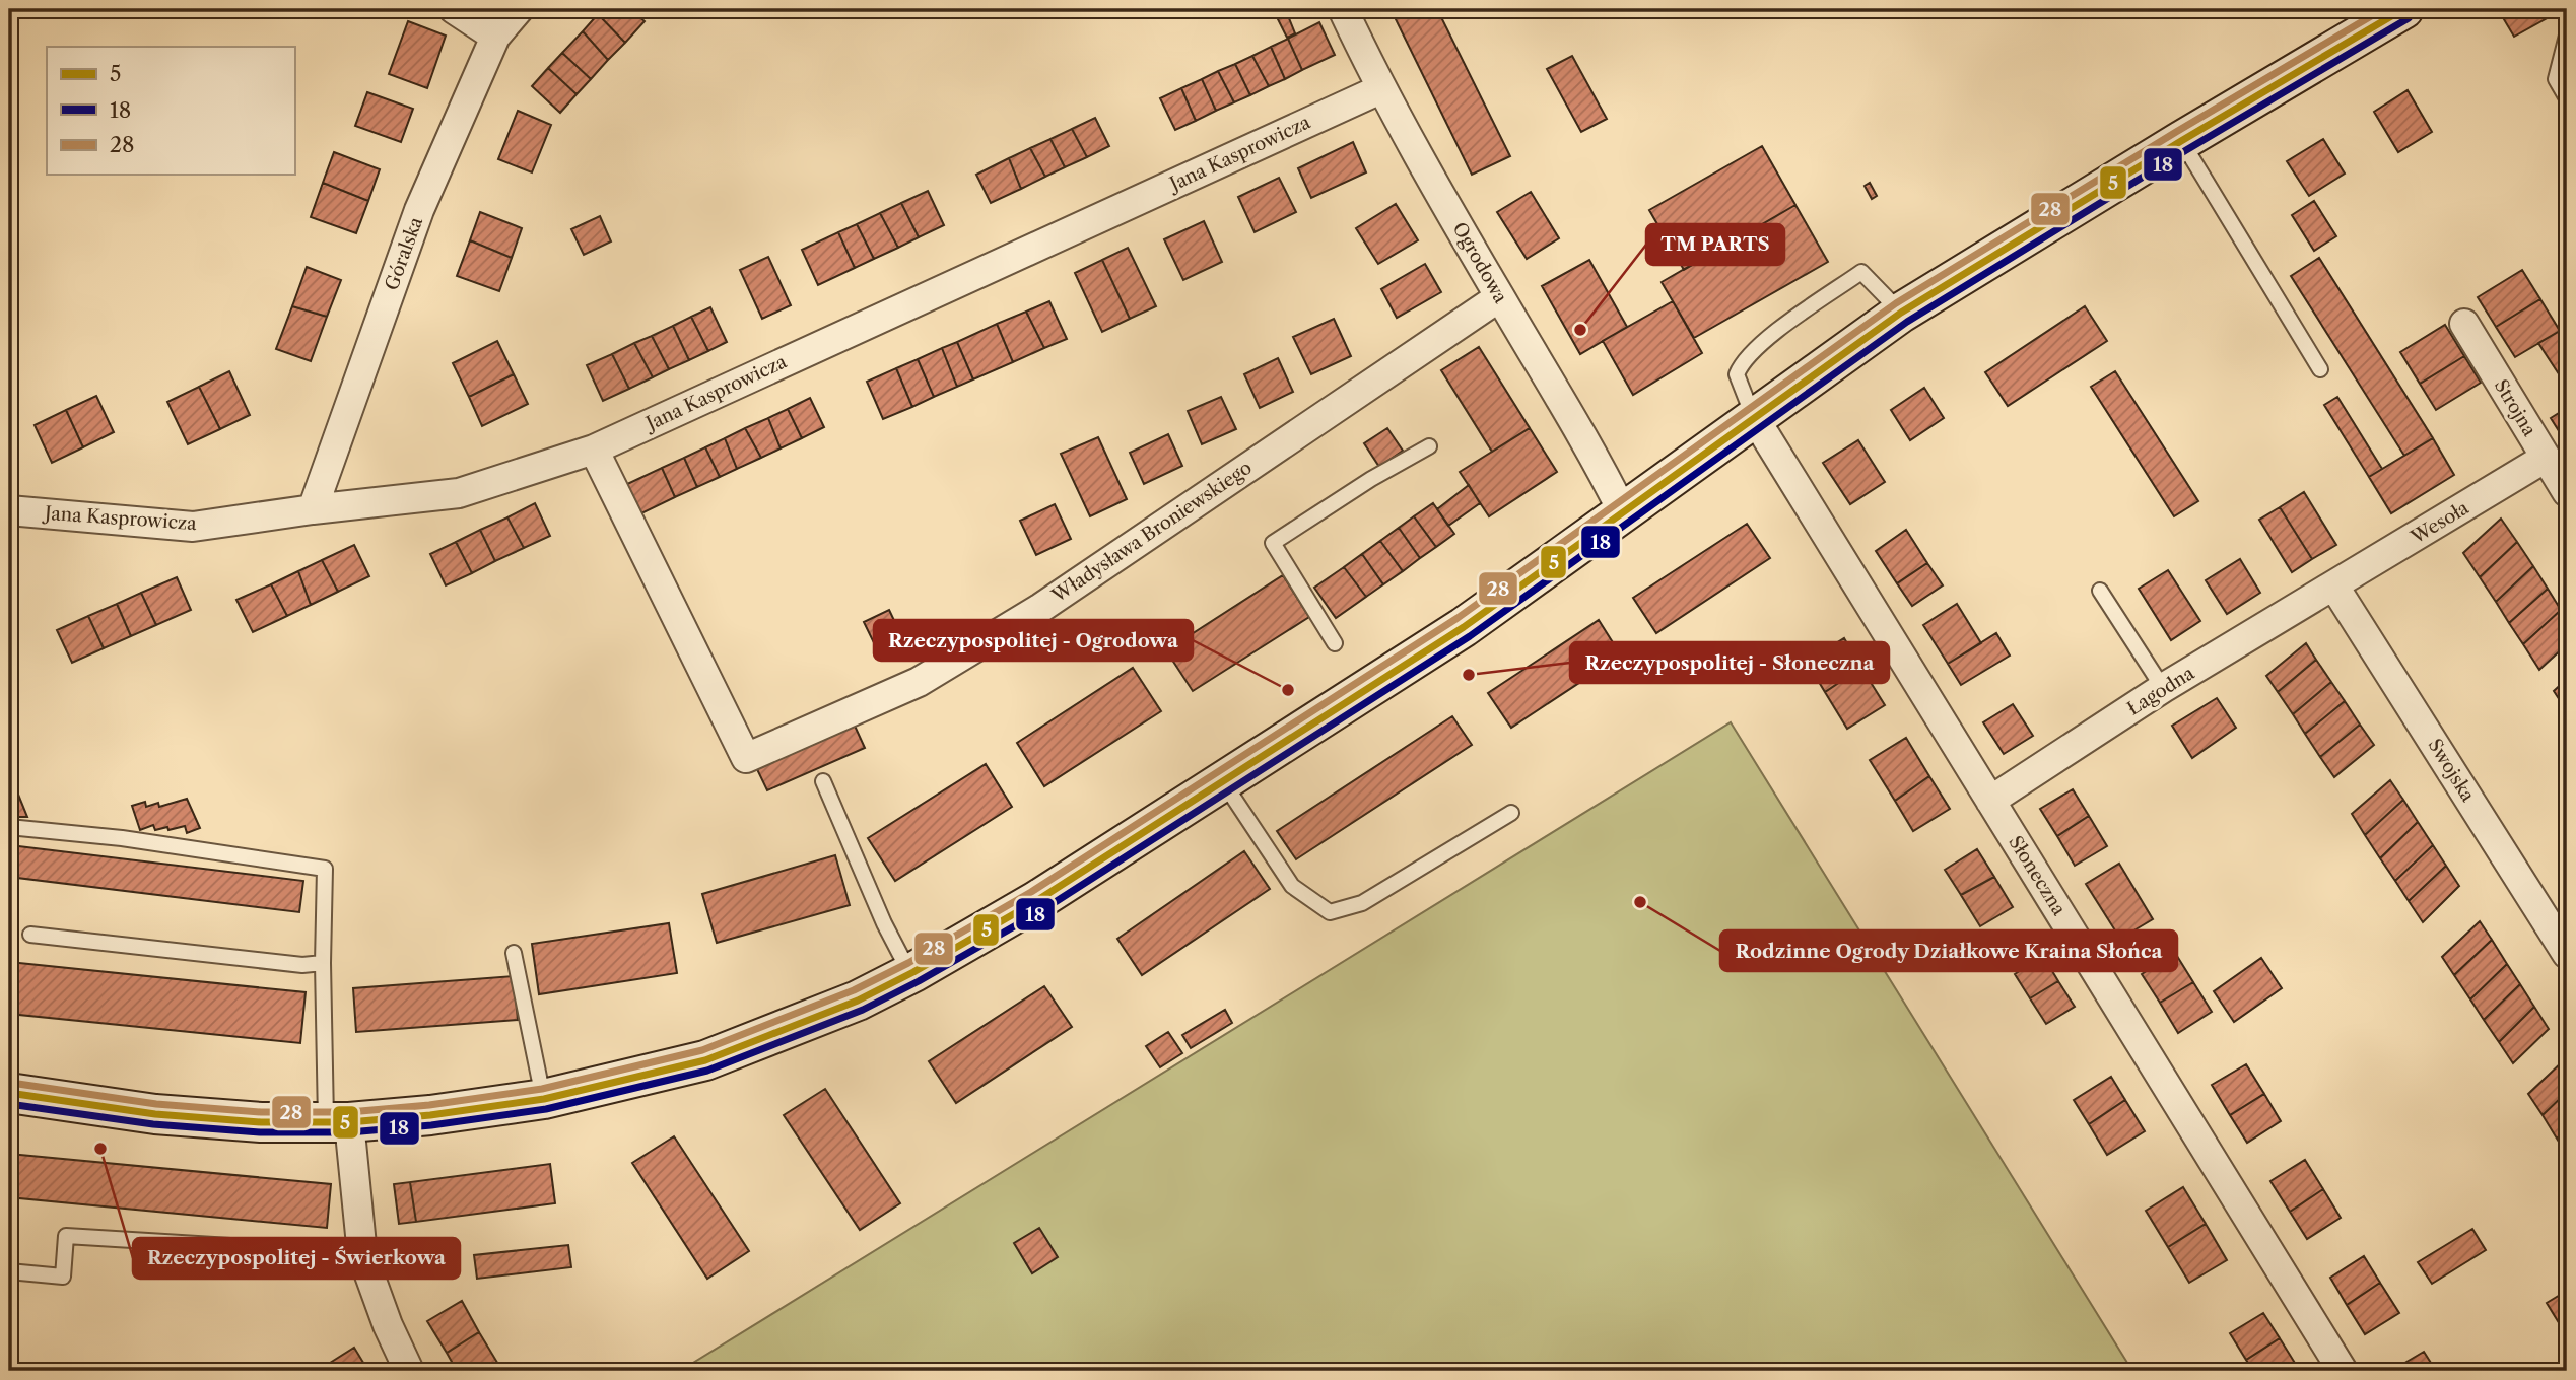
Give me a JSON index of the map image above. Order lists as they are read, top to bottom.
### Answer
{
  "streets": {
    "street": [
      "Jana Kasprowicza",
      "Góralska",
      "Ogrodowa",
      "Strojna",
      "Wesoła",
      "Władysława Broniewskiego",
      "Łagodna",
      "Swojska",
      "Słoneczna"
    ]
  },
  "crossings": [
    ["Jana Kasprowicza", "Góralska"],
    ["Jana Kasprowicza", "Ogrodowa"],
    ["Jana Kasprowicza", "Władysława Broniewskiego"],
    ["Ogrodowa", "Władysława Broniewskiego"],
    ["Strojna", "Wesoła"],
    ["Wesoła", "Łagodna"],
    ["Wesoła", "Swojska"],
    ["Łagodna", "Swojska"],
    ["Łagodna", "Słoneczna"]
  ],
  "places": [
    "TM PARTS",
    "Rzeczypospolitej - Słoneczna",
    "Rzeczypospolitej - Ogrodowa",
    "Rodzinne Ogrody Działkowe Kraina Słońca",
    "Rzeczypospolitej - Świerkowa"
  ],
  "lines": ["transit line 5", "transit line 28", "transit line 18"],
  "legend": ["5", "18", "28"]
}
